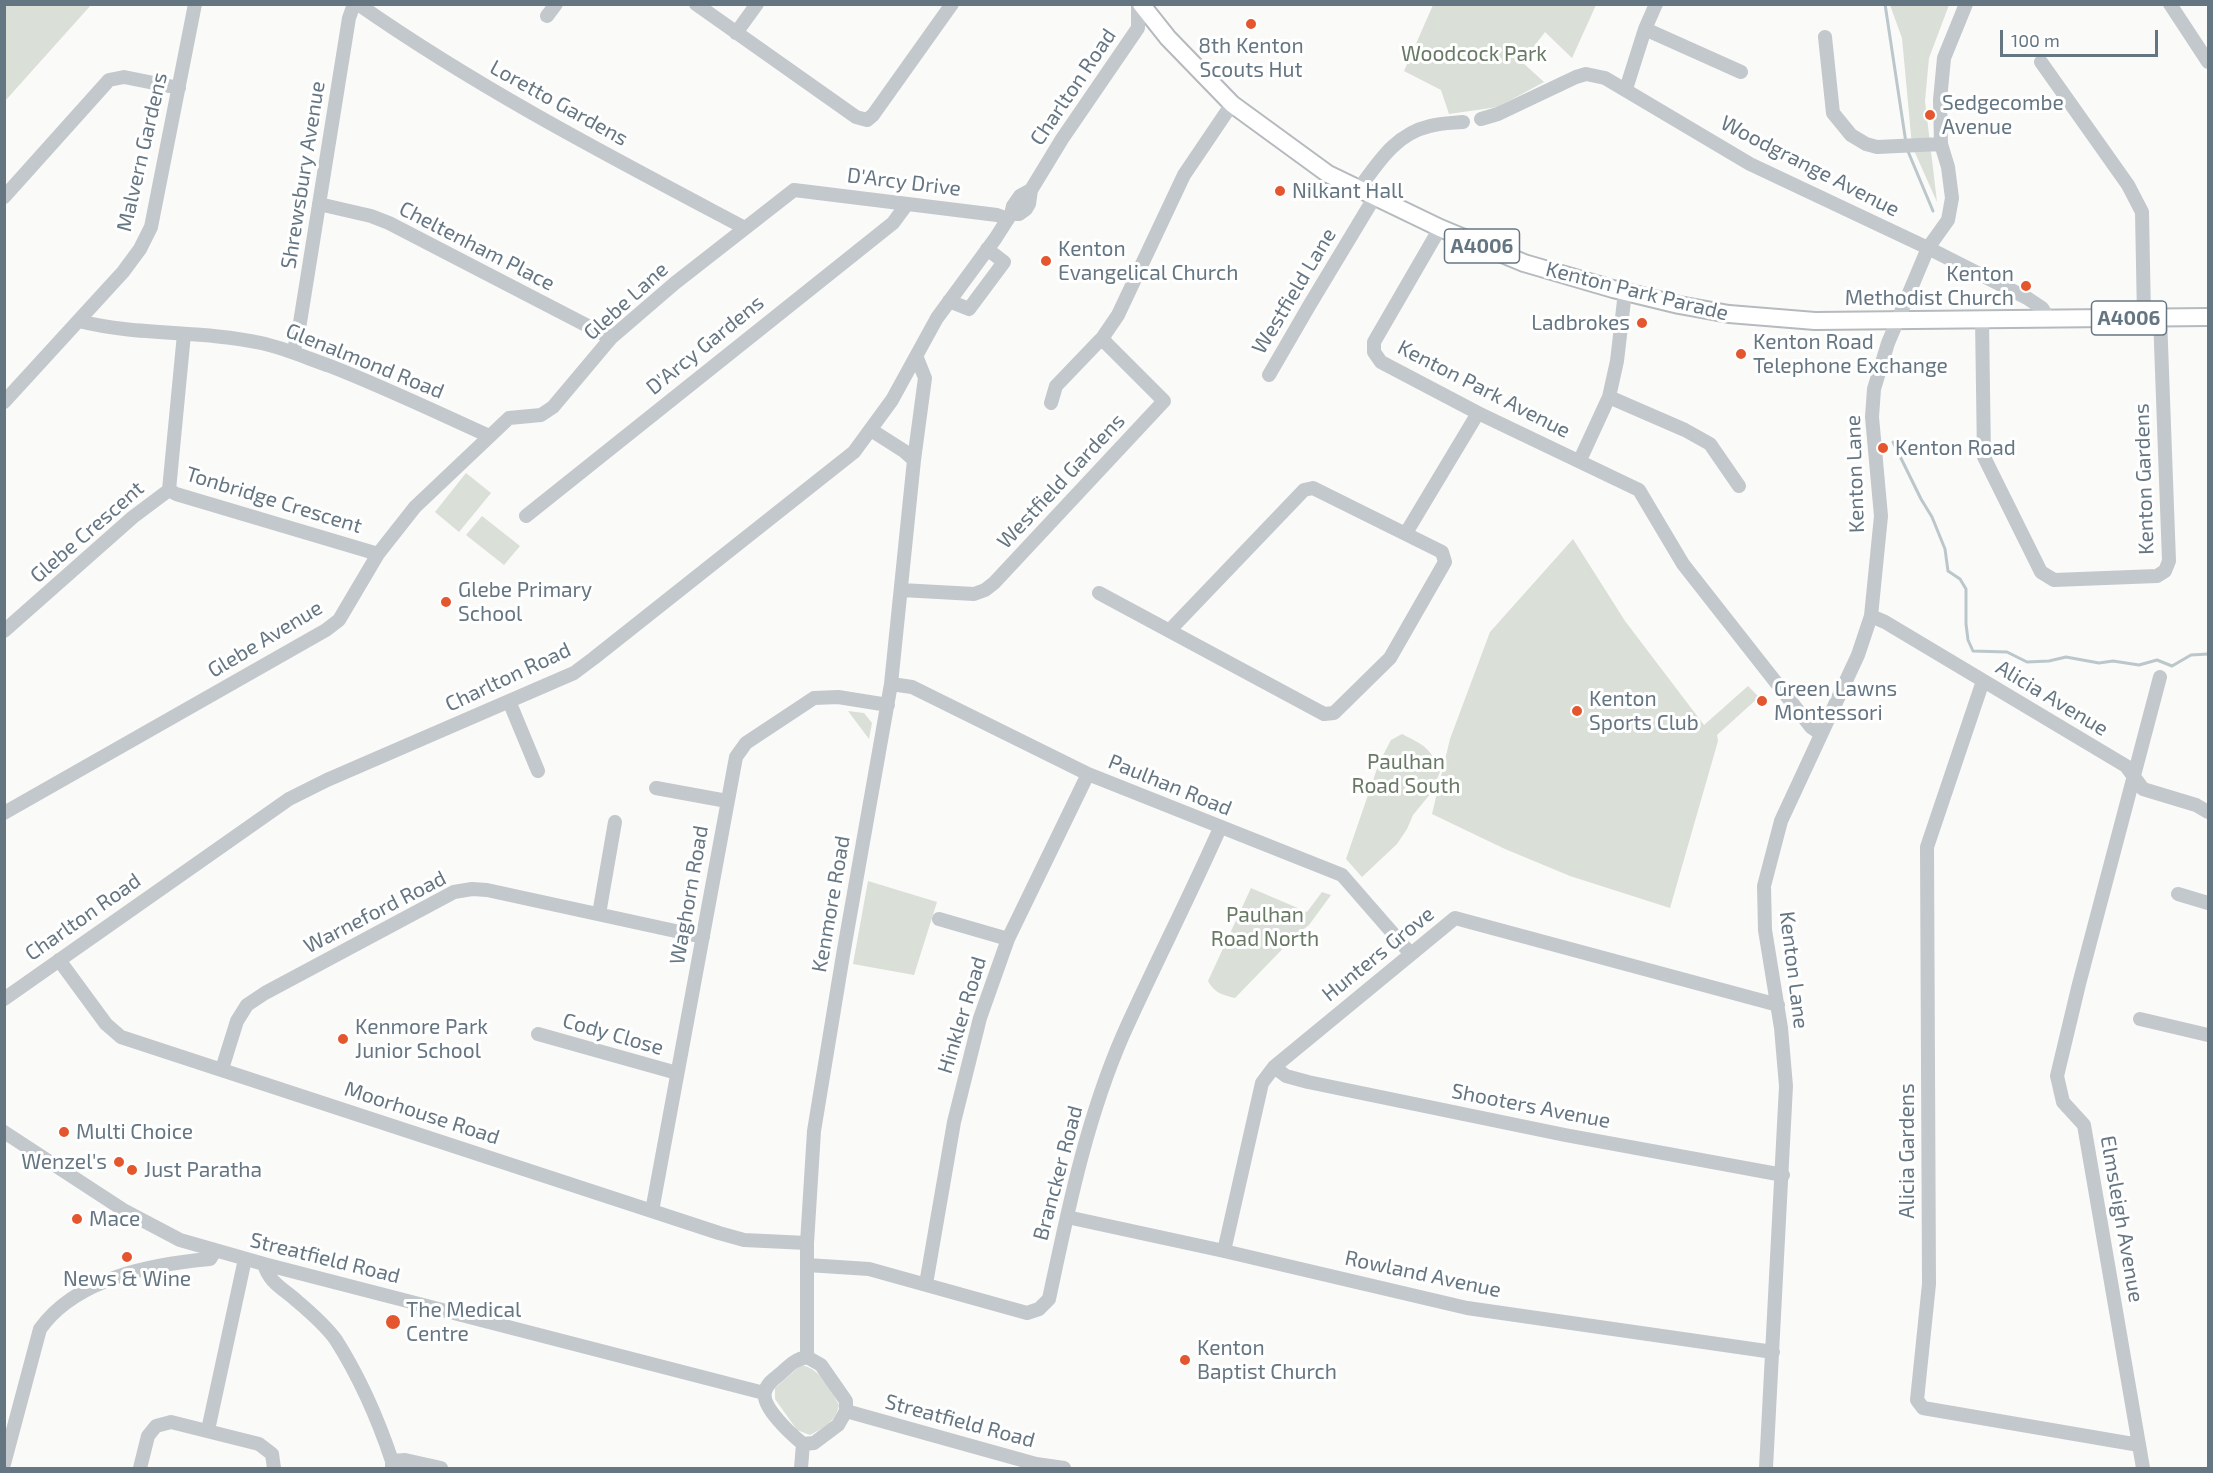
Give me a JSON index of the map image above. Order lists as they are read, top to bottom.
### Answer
{
  "streets": {
    "main road": ["A4006", "Kenton Park Parade"],
    "street": [
      "Charlton Road",
      "Loretto Gardens",
      "Malvern Gardens",
      "Woodgrange Avenue",
      "Shrewsbury Avenue",
      "D'Arcy Drive",
      "Cheltenham Place",
      "Westfield Lane",
      "Glebe Lane",
      "D'Arcy Gardens",
      "Glenalmond Road",
      "Kenton Park Avenue",
      "Kenton Lane",
      "Kenton Gardens",
      "Westfield Gardens",
      "Tonbridge Crescent",
      "Glebe Crescent",
      "Glebe Avenue",
      "Alicia Avenue",
      "Paulhan Road",
      "Waghorn Road",
      "Kenmore Road",
      "Warneford Road",
      "Hunters Grove",
      "Hinkler Road",
      "Cody Close",
      "Shooters Avenue",
      "Moorhouse Road",
      "Alicia Gardens",
      "Brancker Road",
      "Elmsleigh Avenue",
      "Streatfield Road",
      "Rowland Avenue"
    ]
  },
  "crossings": [
    ["Charlton Road", "D'Arcy Drive"],
    ["Charlton Road", "Kenton Park Parade"],
    ["Charlton Road", "Kenmore Road"],
    ["Charlton Road", "Moorhouse Road"],
    ["Loretto Gardens", "Glebe Lane"],
    ["Malvern Gardens", "Glenalmond Road"],
    ["Woodgrange Avenue", "A4006"],
    ["Woodgrange Avenue", "Kenton Lane"],
    ["Shrewsbury Avenue", "Cheltenham Place"],
    ["Shrewsbury Avenue", "Glenalmond Road"],
    ["D'Arcy Drive", "Glebe Lane"],
    ["D'Arcy Drive", "D'Arcy Gardens"],
    ["Cheltenham Place", "Glebe Lane"],
    ["A4006", "Kenton Park Parade"],
    ["A4006", "Kenton Lane"],
    ["A4006", "Kenton Gardens"],
    ["Westfield Lane", "Kenton Park Parade"],
    ["Kenton Park Parade", "Kenton Park Avenue"],
    ["Kenton Park Parade", "Kenton Lane"],
    ["Glebe Lane", "Glenalmond Road"],
    ["Glebe Lane", "Glebe Avenue"],
    ["Glenalmond Road", "Tonbridge Crescent"],
    ["Glenalmond Road", "Glebe Avenue"],
    ["Kenton Lane", "Alicia Avenue"],
    ["Kenton Lane", "Hunters Grove"],
    ["Kenton Lane", "Shooters Avenue"],
    ["Kenton Lane", "Rowland Avenue"],
    ["Westfield Gardens", "Kenmore Road"],
    ["Tonbridge Crescent", "Glebe Crescent"],
    ["Tonbridge Crescent", "Glebe Avenue"],
    ["Alicia Avenue", "Alicia Gardens"],
    ["Alicia Avenue", "Elmsleigh Avenue"],
    ["Paulhan Road", "Kenmore Road"],
    ["Paulhan Road", "Hunters Grove"],
    ["Paulhan Road", "Hinkler Road"],
    ["Paulhan Road", "Brancker Road"],
    ["Waghorn Road", "Kenmore Road"],
    ["Waghorn Road", "Warneford Road"],
    ["Waghorn Road", "Cody Close"],
    ["Waghorn Road", "Moorhouse Road"],
    ["Kenmore Road", "Moorhouse Road"],
    ["Kenmore Road", "Brancker Road"],
    ["Kenmore Road", "Streatfield Road"],
    ["Warneford Road", "Moorhouse Road"],
    ["Hunters Grove", "Shooters Avenue"],
    ["Hunters Grove", "Rowland Avenue"],
    ["Hinkler Road", "Brancker Road"],
    ["Alicia Gardens", "Elmsleigh Avenue"],
    ["Brancker Road", "Rowland Avenue"]
  ],
  "parks": ["Woodcock Park", "Paulhan Road South", "Paulhan Road North"],
  "places": [
    "8th Kenton Scouts Hut",
    "Sedgecombe Avenue",
    "Nilkant Hall",
    "Kenton Evangelical Church",
    "Kenton Methodist Church",
    "Ladbrokes",
    "Kenton Road Telephone Exchange",
    "Kenton Road",
    "Glebe Primary School",
    "Green Lawns Montessori",
    "Kenton Sports Club",
    "Kenmore Park Junior School",
    "Multi Choice",
    "Wenzel's",
    "Just Paratha",
    "Mace",
    "News & Wine",
    "The Medical Centre",
    "Kenton Baptist Church"
  ],
  "scale_bar": "100 m"
}
